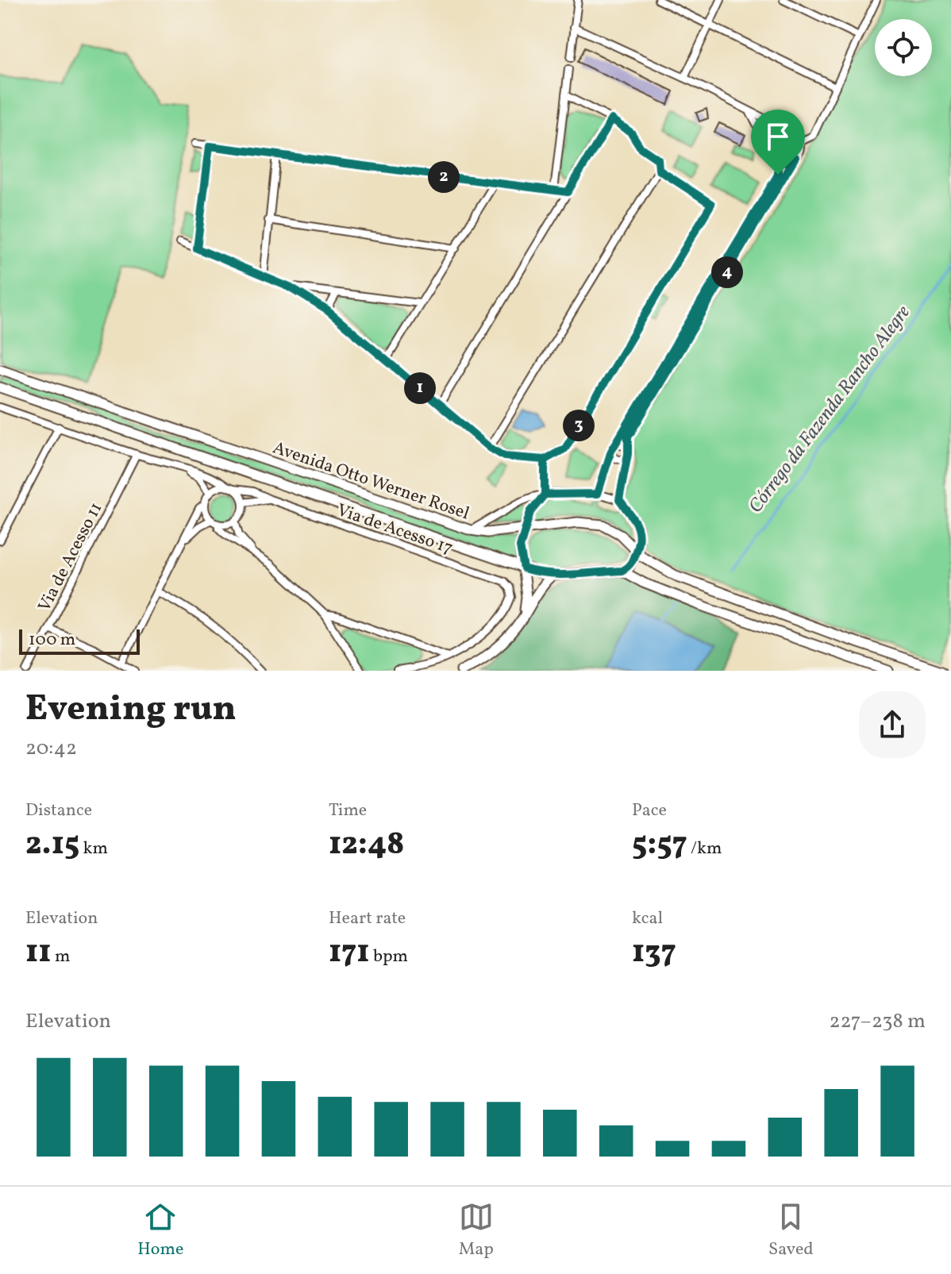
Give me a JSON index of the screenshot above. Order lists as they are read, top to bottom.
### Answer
{
  "streets": {
    "street": ["Avenida Otto Werner Rosel", "Via de Acesso 17", "Via de Acesso 11"]
  },
  "crossings": [
    ["Via de Acesso 17", "Via de Acesso 11"]
  ],
  "water": ["Córrego da Fazenda Rancho Alegre"],
  "scale_bar": "100 m",
  "page": {
    "pins": [
      "2",
      "4",
      "1",
      "3"
    ],
    "scale": "100 m",
    "heading": ["Evening run", "20:42"],
    "stats": [
      ["Distance", "2.15 km"],
      ["Time", "12:48"],
      ["Pace", "5:57 /km"],
      ["Elevation", "11 m"],
      ["Heart rate", "171 bpm"],
      ["kcal", "137"]
    ],
    "chart": ["Elevation", "227–238 m"],
    "tabs": ["Home", "Map", "Saved"]
  }
}
